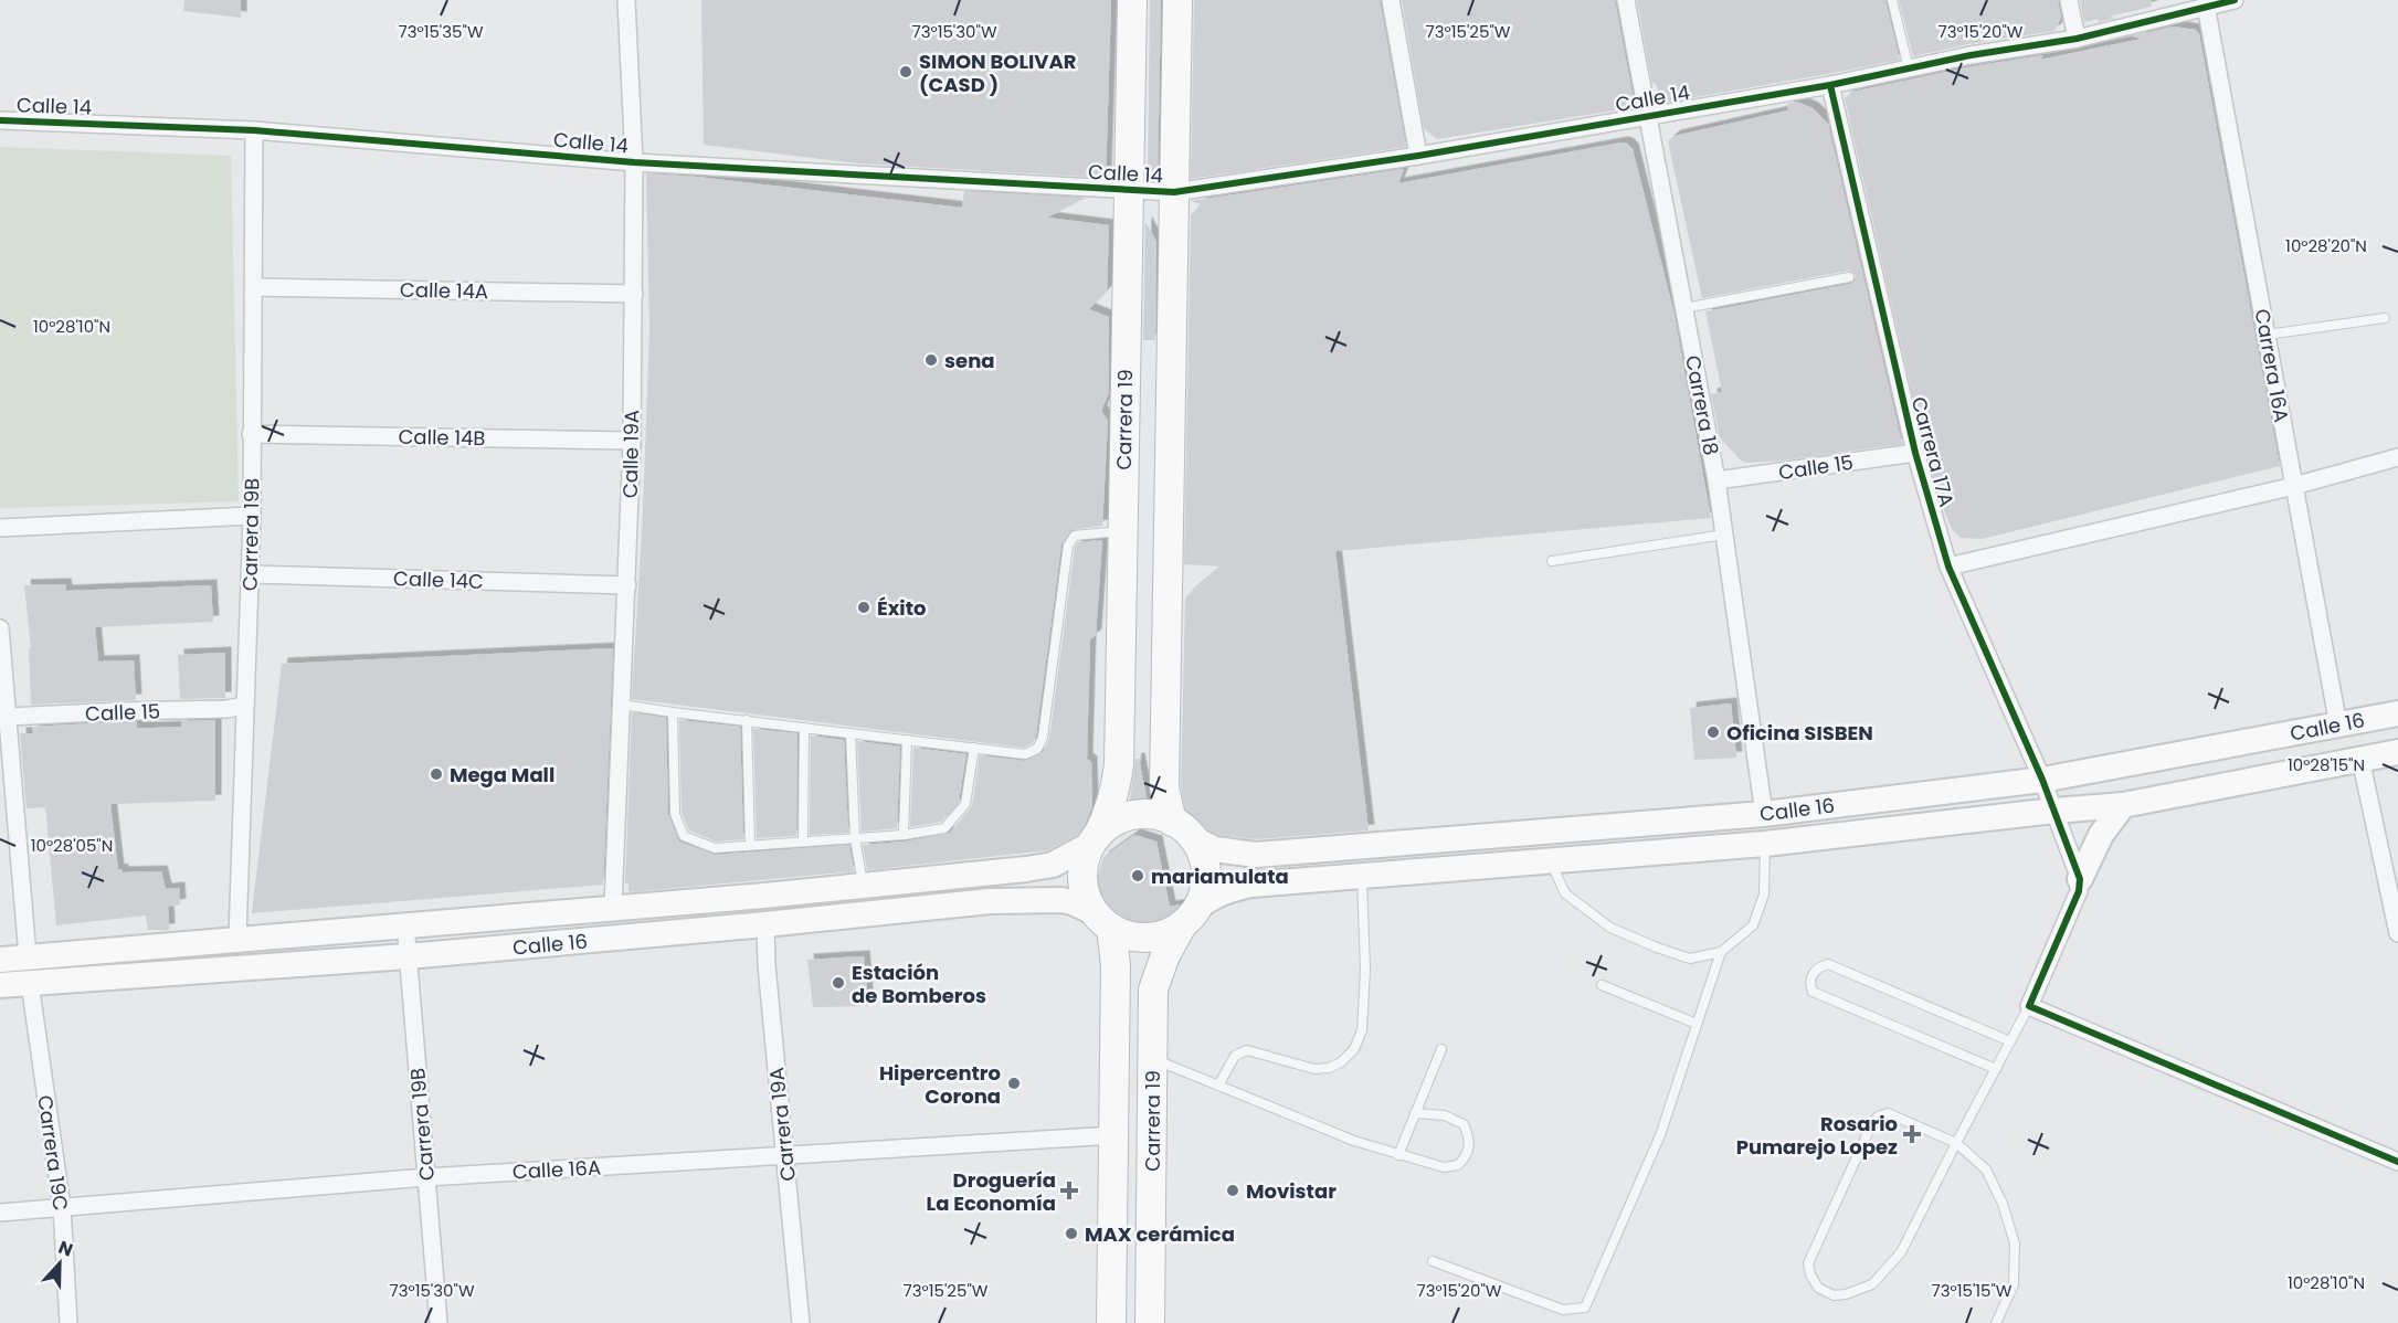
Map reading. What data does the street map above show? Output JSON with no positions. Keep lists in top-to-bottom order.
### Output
{
  "streets": {
    "highway": ["Carrera 19"],
    "main road": ["Calle 16"],
    "street": [
      "Calle 14",
      "Calle 14A",
      "Carrera 16A",
      "Carrera 18",
      "Calle 14B",
      "Carrera 17A",
      "Calle 19A",
      "Calle 15",
      "Carrera 19B",
      "Calle 14C",
      "Carrera 19A",
      "Carrera 19C",
      "Calle 16A"
    ]
  },
  "crossings": [
    ["Calle 14", "Carrera 16A"],
    ["Calle 14", "Carrera 18"],
    ["Calle 14", "Carrera 19"],
    ["Calle 14", "Carrera 17A"],
    ["Calle 14", "Calle 19A"],
    ["Calle 14", "Carrera 19B"],
    ["Calle 14A", "Calle 19A"],
    ["Calle 14A", "Carrera 19B"],
    ["Carrera 16A", "Calle 16"],
    ["Carrera 18", "Calle 15"],
    ["Carrera 18", "Calle 16"],
    ["Carrera 19", "Calle 16"],
    ["Carrera 19", "Calle 16A"],
    ["Calle 14B", "Calle 19A"],
    ["Calle 14B", "Carrera 19B"],
    ["Carrera 17A", "Calle 15"],
    ["Carrera 17A", "Calle 16"],
    ["Calle 19A", "Calle 14C"],
    ["Calle 19A", "Calle 16"],
    ["Calle 15", "Carrera 19B"],
    ["Carrera 19B", "Calle 14C"],
    ["Carrera 19B", "Calle 16"],
    ["Carrera 19B", "Calle 16A"],
    ["Calle 16", "Carrera 19A"],
    ["Calle 16", "Carrera 19C"],
    ["Carrera 19A", "Calle 16A"],
    ["Carrera 19C", "Calle 16A"]
  ],
  "places": {
    "other": [
      "SIMON BOLIVAR (CASD )",
      "sena",
      "Éxito",
      "Oficina SISBEN",
      "Mega Mall",
      "mariamulata",
      "Estación de Bomberos",
      "Hipercentro Corona",
      "Movistar",
      "MAX cerámica"
    ],
    "health": ["Rosario Pumarejo Lopez", "Droguería La Economía"]
  },
  "north": "top",
  "coordinates": [
    "73°15'35\"W",
    "73°15'30\"W",
    "73°15'25\"W",
    "73°15'20\"W",
    "10°28'20\"N",
    "10°28'10\"N",
    "10°28'15\"N",
    "10°28'05\"N",
    "73°15'15\"W"
  ]
}
